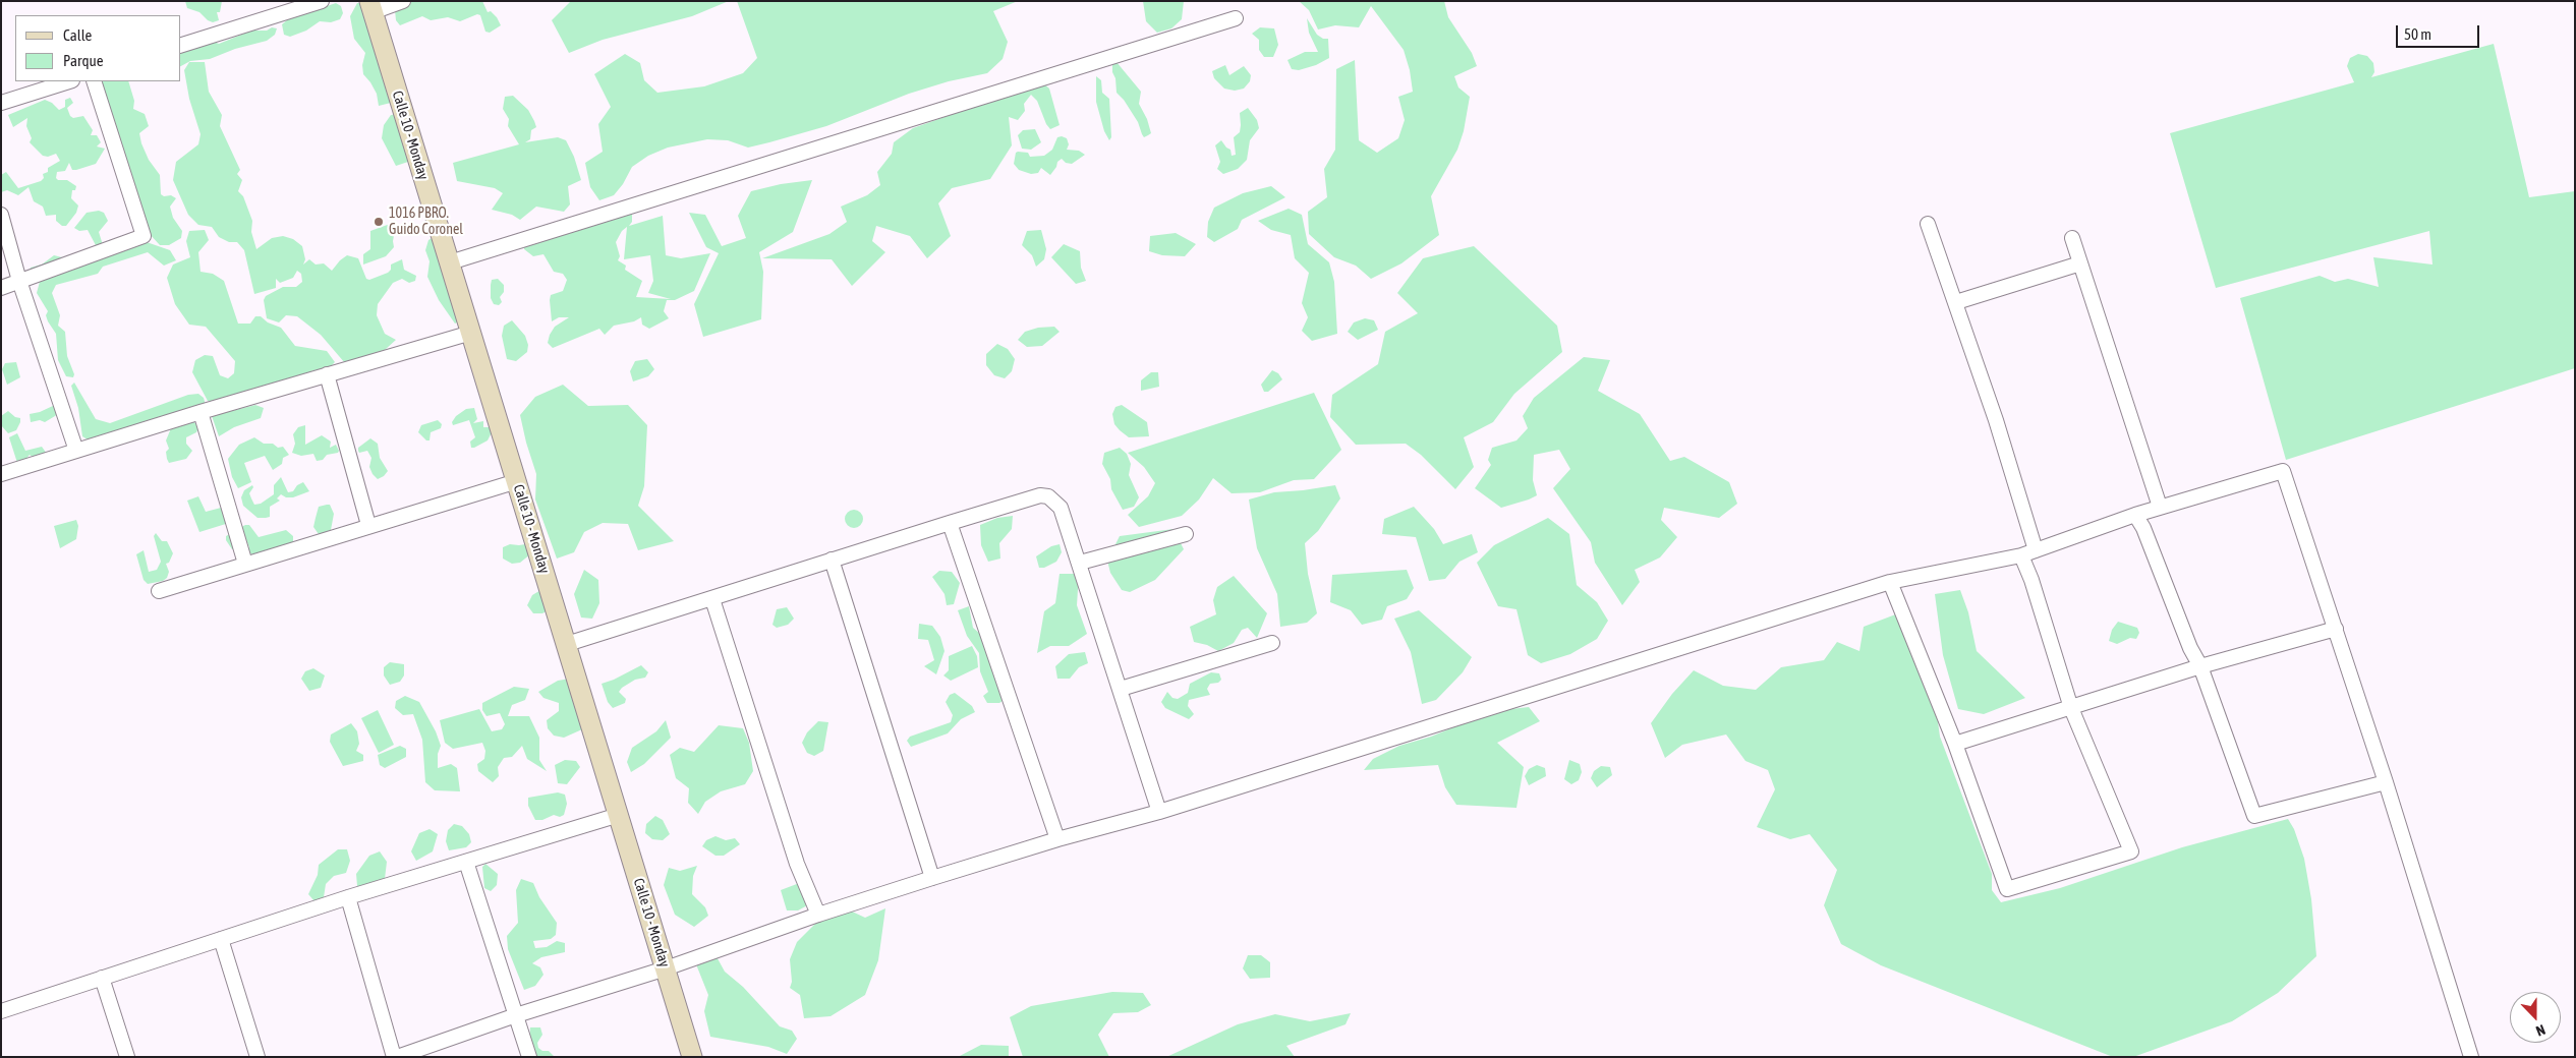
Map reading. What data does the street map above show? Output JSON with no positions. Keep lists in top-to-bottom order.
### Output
{
  "streets": {
    "street": ["Calle 10 - Monday"]
  },
  "places": ["1016 PBRO. Guido Coronel"],
  "legend": ["Calle", "Parque"],
  "scale_bar": "50 m",
  "north": "bottom"
}
